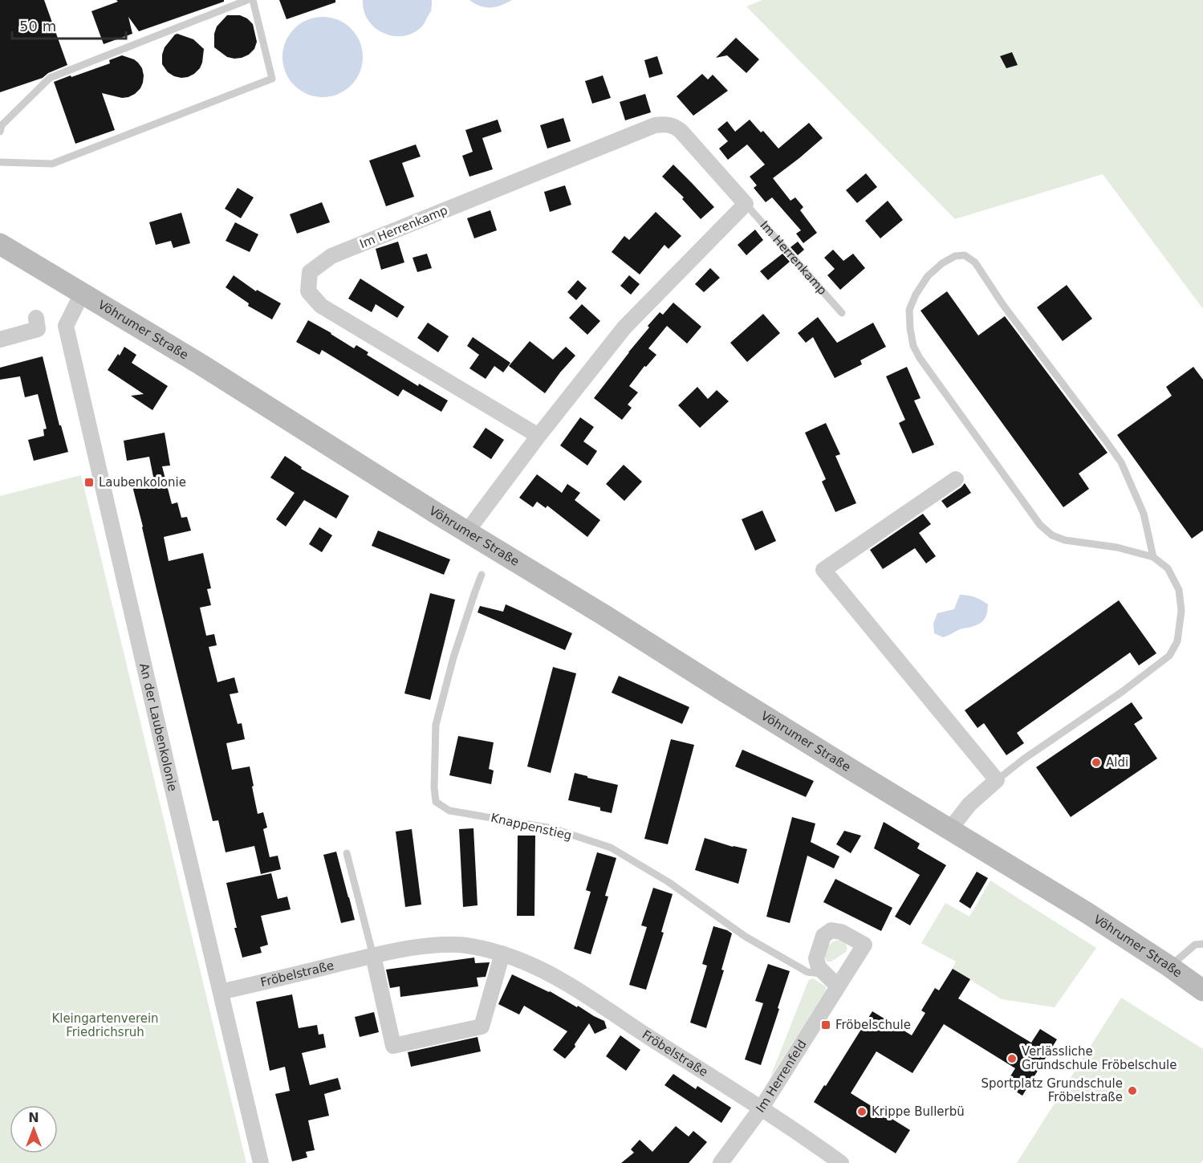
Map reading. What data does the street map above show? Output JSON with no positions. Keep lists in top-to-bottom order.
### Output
{
  "streets": {
    "main road": ["Vöhrumer Straße"],
    "street": [
      "Im Herrenkamp",
      "An der Laubenkolonie",
      "Fröbelstraße",
      "Im Herrenfeld"
    ],
    "lane": ["Knappenstieg"]
  },
  "crossings": [
    ["Vöhrumer Straße", "An der Laubenkolonie"],
    ["An der Laubenkolonie", "Fröbelstraße"],
    ["Knappenstieg", "Im Herrenfeld"],
    ["Fröbelstraße", "Im Herrenfeld"]
  ],
  "parks": ["Kleingartenverein Friedrichsruh"],
  "places": {
    "transit": ["Laubenkolonie", "Fröbelschule"],
    "other": [
      "Aldi",
      "Verlässliche Grundschule Fröbelschule",
      "Sportplatz Grundschule Fröbelstraße",
      "Krippe Bullerbü"
    ]
  },
  "scale_bar": "50 m",
  "north": "top"
}
